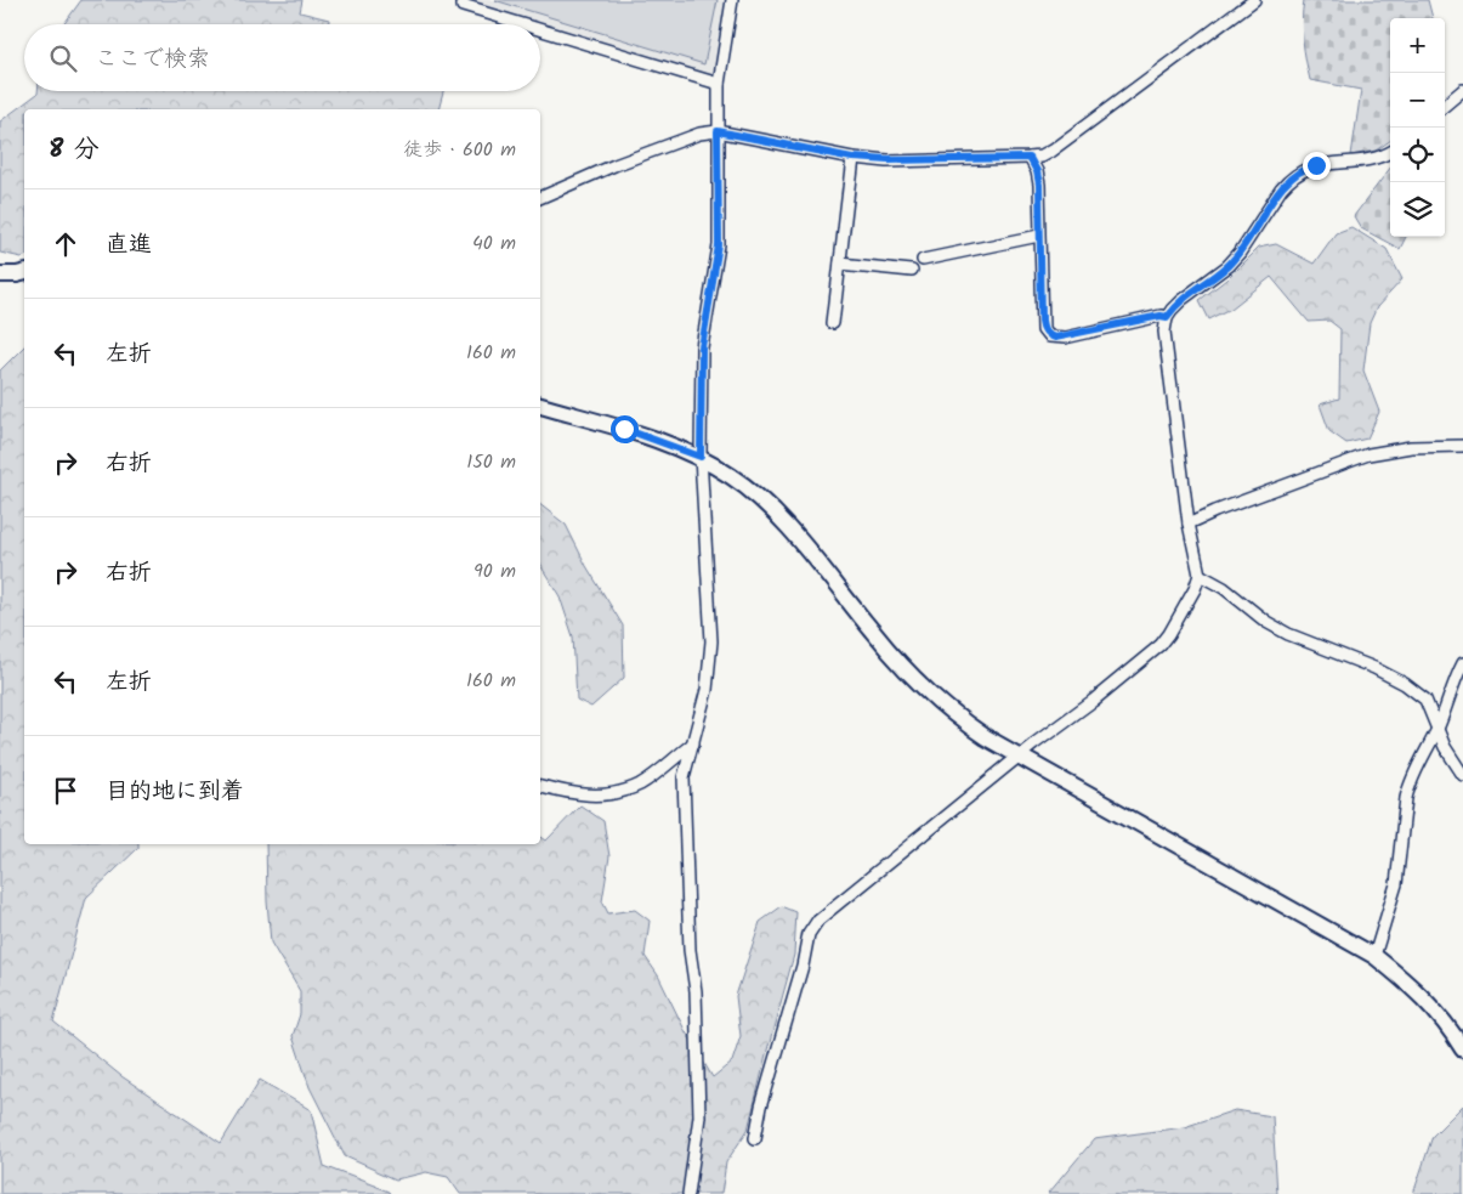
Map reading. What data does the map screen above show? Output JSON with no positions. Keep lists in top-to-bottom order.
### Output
{
  "page": {
    "map_buttons": ["+", "−"],
    "search": "ここで検索",
    "heading": ["8 分", "徒歩 · 600 m"],
    "list": [
      ["直進", "40 m"],
      ["左折", "160 m"],
      ["右折", "150 m"],
      ["右折", "90 m"],
      ["左折", "160 m"],
      "目的地に到着"
    ]
  }
}
